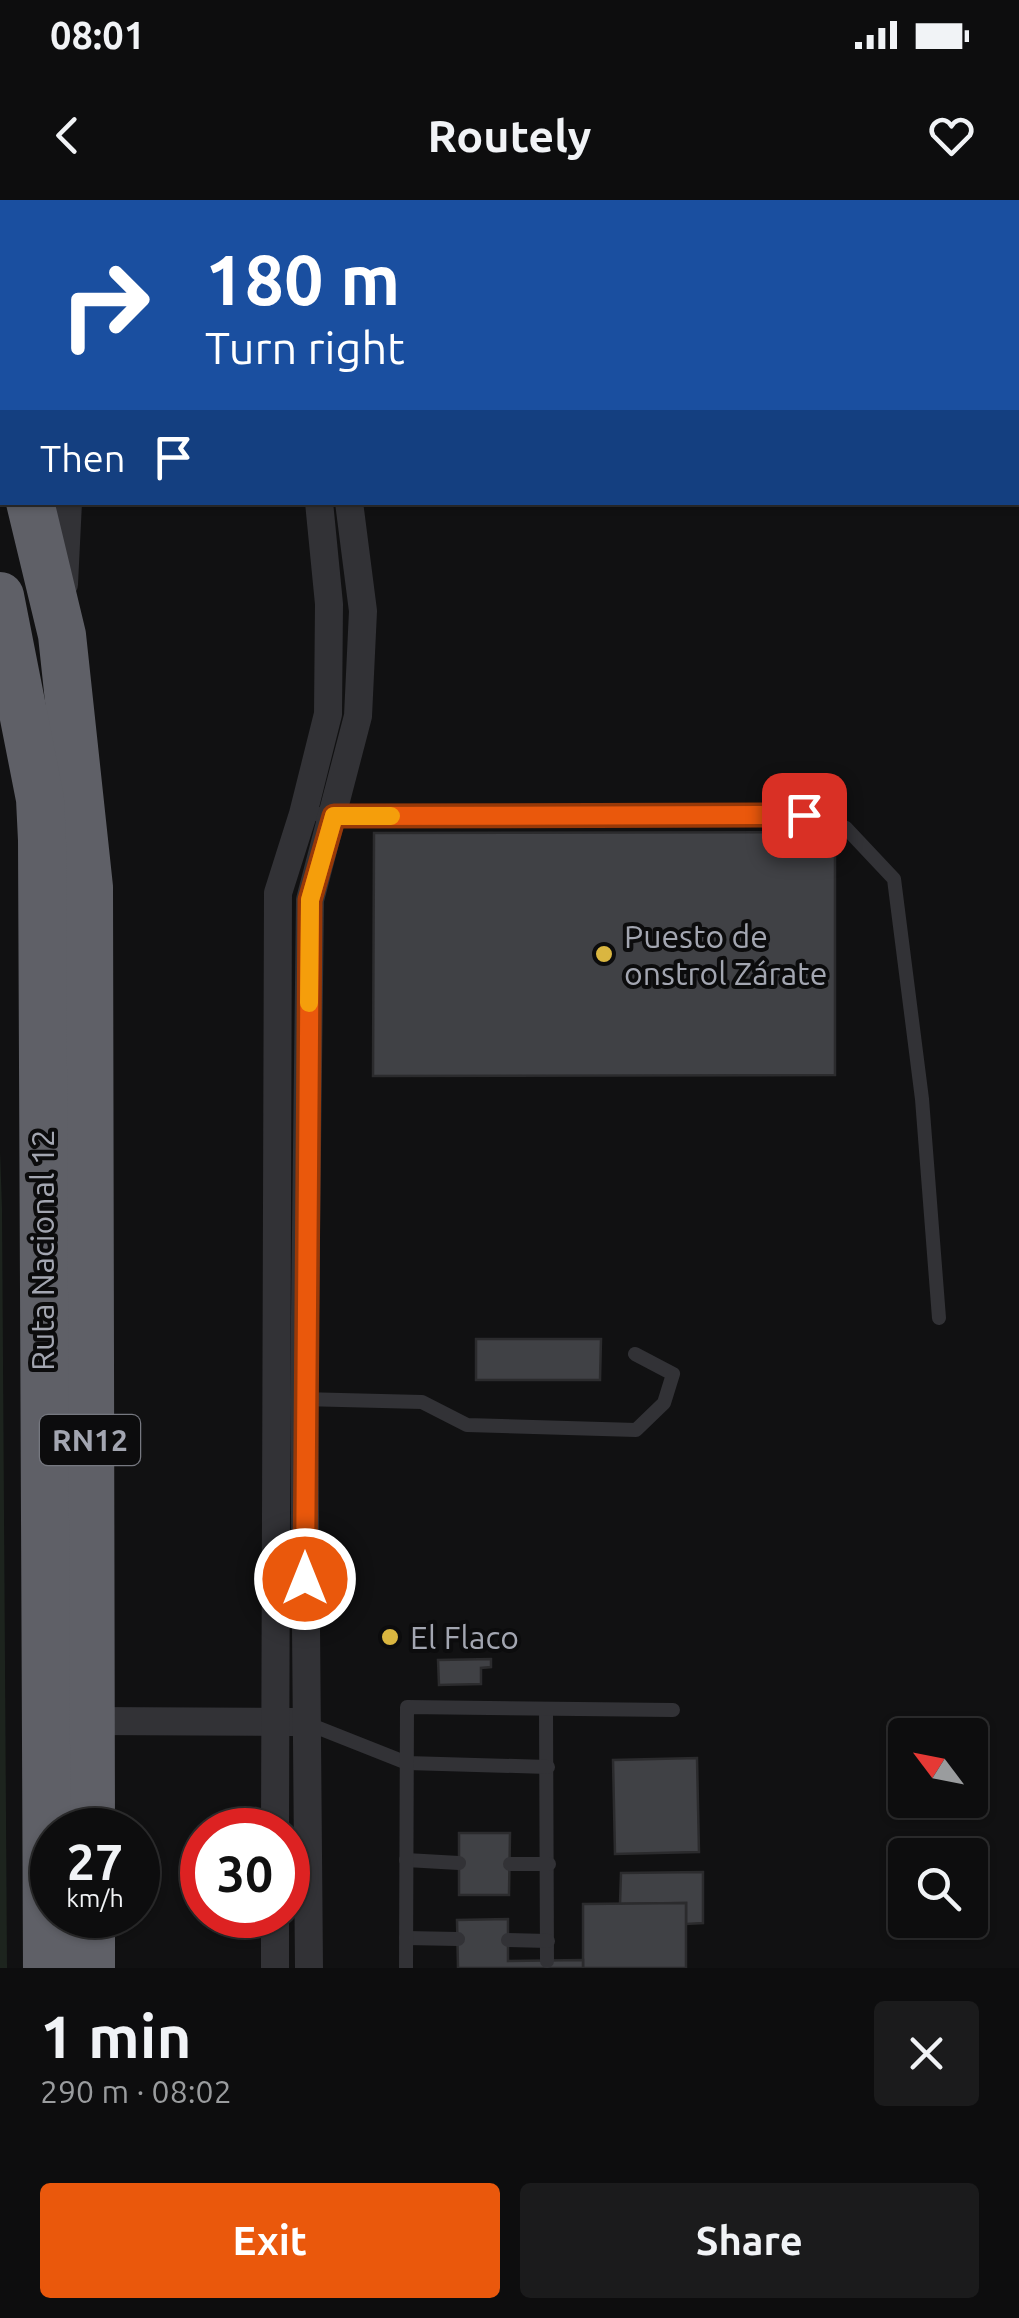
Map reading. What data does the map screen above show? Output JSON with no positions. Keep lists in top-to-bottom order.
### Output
{
  "streets": {
    "highway": ["Ruta Nacional 12", "RN12"]
  },
  "places": ["Puesto de onstrol Zárate", "El Flaco"],
  "north": "top left",
  "page": {
    "status": "08:01",
    "header": "Routely",
    "turn": ["180 m", "Turn right"],
    "then": "Then",
    "speed": "27 km/h",
    "limit": "30",
    "heading": ["1 min", "290 m · 08:02"],
    "buttons": ["Exit", "Share"]
  }
}
